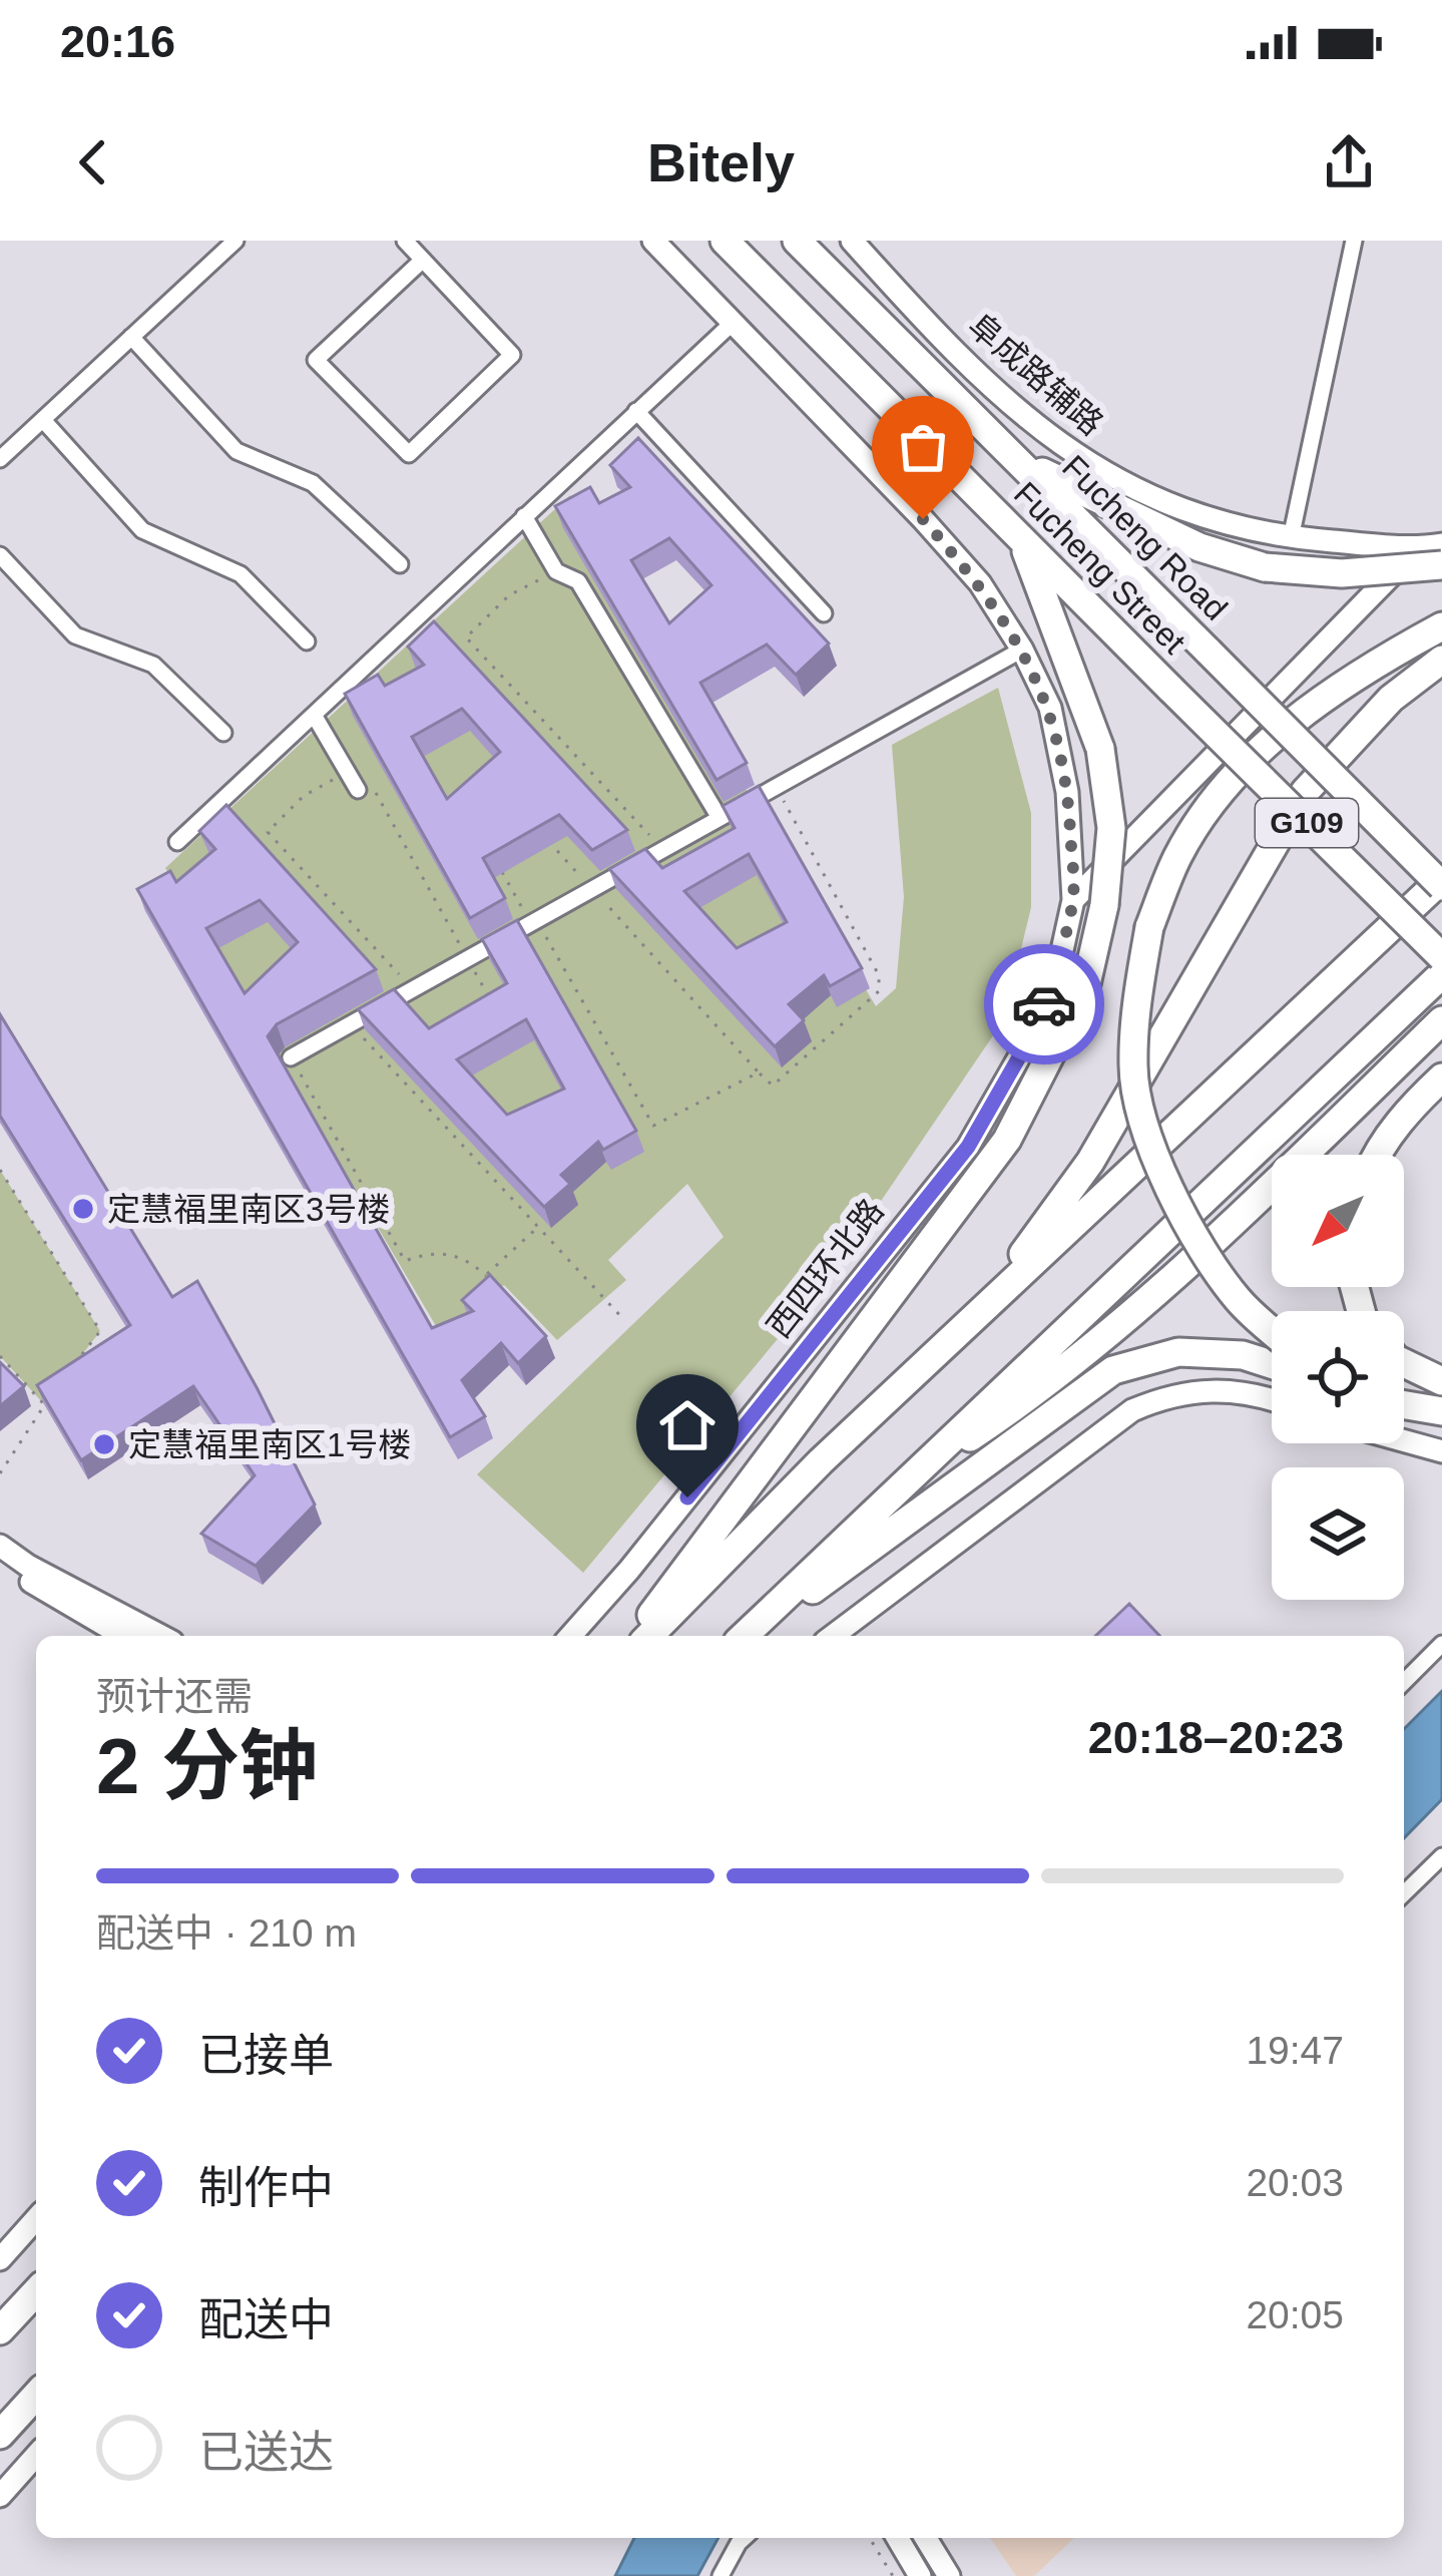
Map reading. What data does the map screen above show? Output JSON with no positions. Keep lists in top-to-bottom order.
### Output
{
  "streets": {
    "highway": ["Fucheng Road", "Fucheng Street", "G109"],
    "main road": ["阜成路辅路", "西四环北路"]
  },
  "places": ["定慧福里南区3号楼", "定慧福里南区1号楼"],
  "north": "bottom left",
  "page": {
    "status": "20:16",
    "header": "Bitely",
    "heading": ["2 分钟", "预计还需", "20:18–20:23"],
    "bar": "配送中 · 210 m",
    "list": [
      ["已接单", "19:47"],
      ["制作中", "20:03"],
      ["配送中", "20:05"],
      "已送达"
    ]
  }
}
